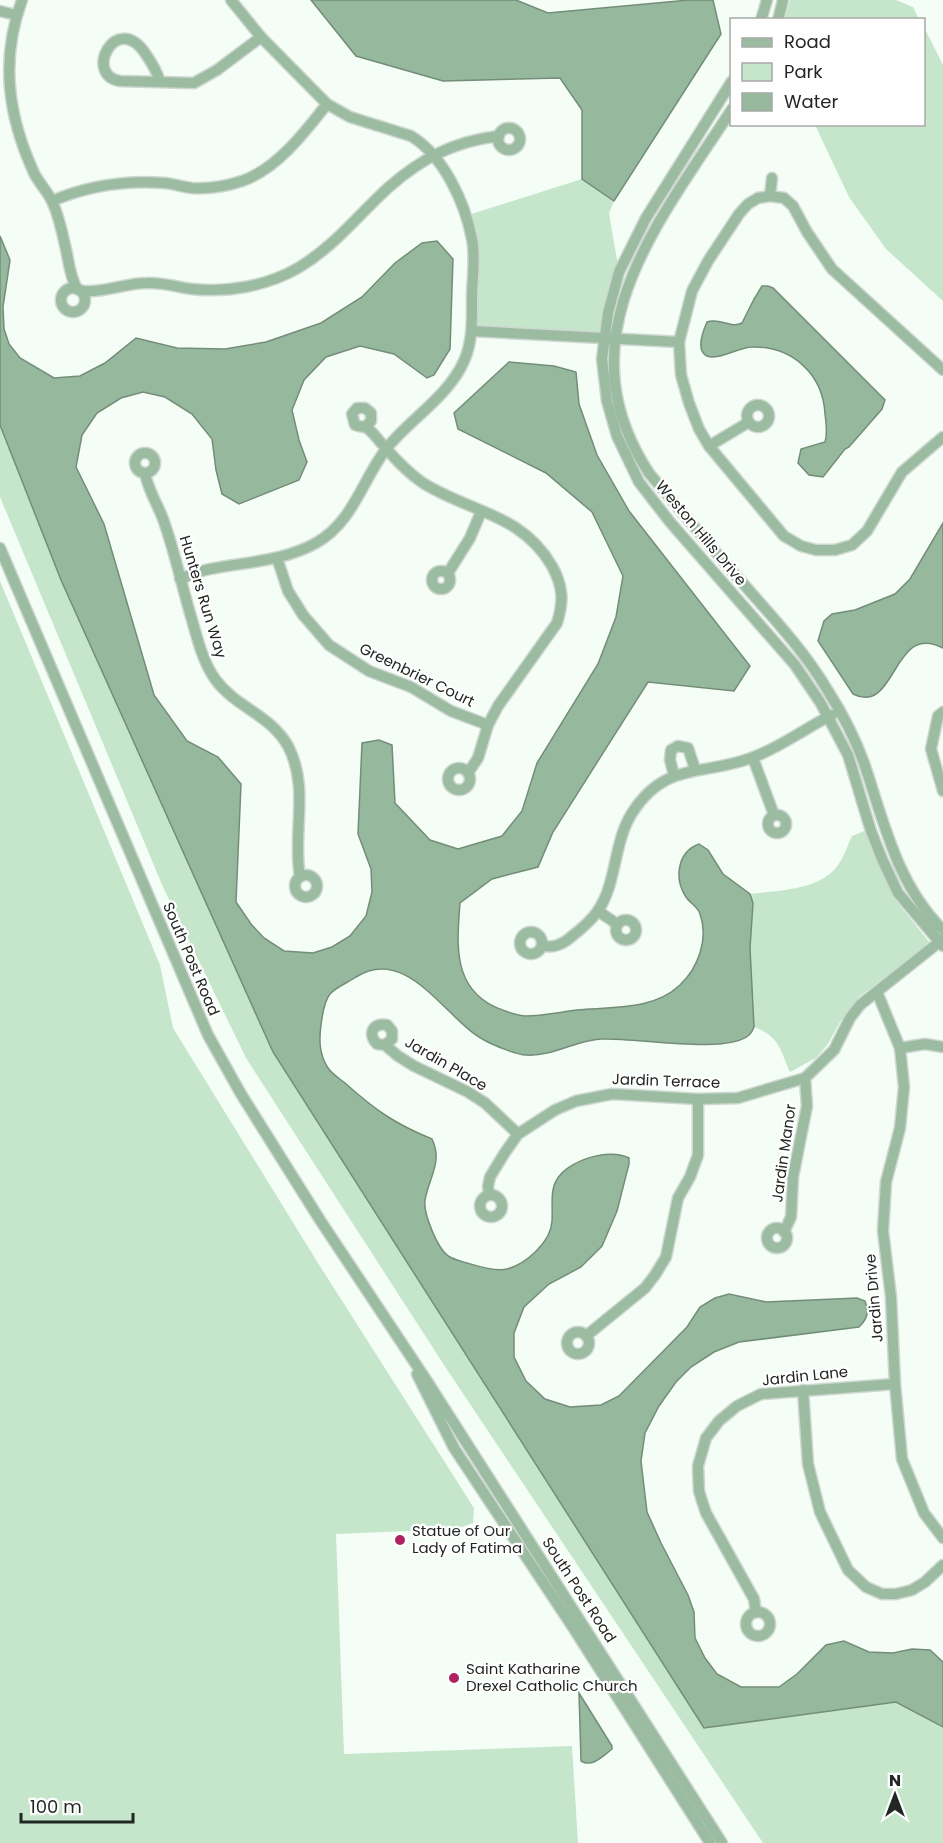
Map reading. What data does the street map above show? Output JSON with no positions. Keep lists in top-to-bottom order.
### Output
{
  "streets": {
    "street": [
      "Weston Hills Drive",
      "Hunters Run Way",
      "Greenbrier Court",
      "South Post Road",
      "Jardin Place",
      "Jardin Terrace",
      "Jardin Manor",
      "Jardin Drive",
      "Jardin Lane"
    ]
  },
  "crossings": [
    ["Weston Hills Drive", "Jardin Terrace"],
    ["Jardin Place", "Jardin Terrace"],
    ["Jardin Terrace", "Jardin Manor"],
    ["Jardin Terrace", "Jardin Drive"],
    ["Jardin Drive", "Jardin Lane"]
  ],
  "places": ["Statue of Our Lady of Fatima", "Saint Katharine Drexel Catholic Church"],
  "legend": ["Road", "Park", "Water"],
  "scale_bar": "100 m",
  "north": "top"
}
